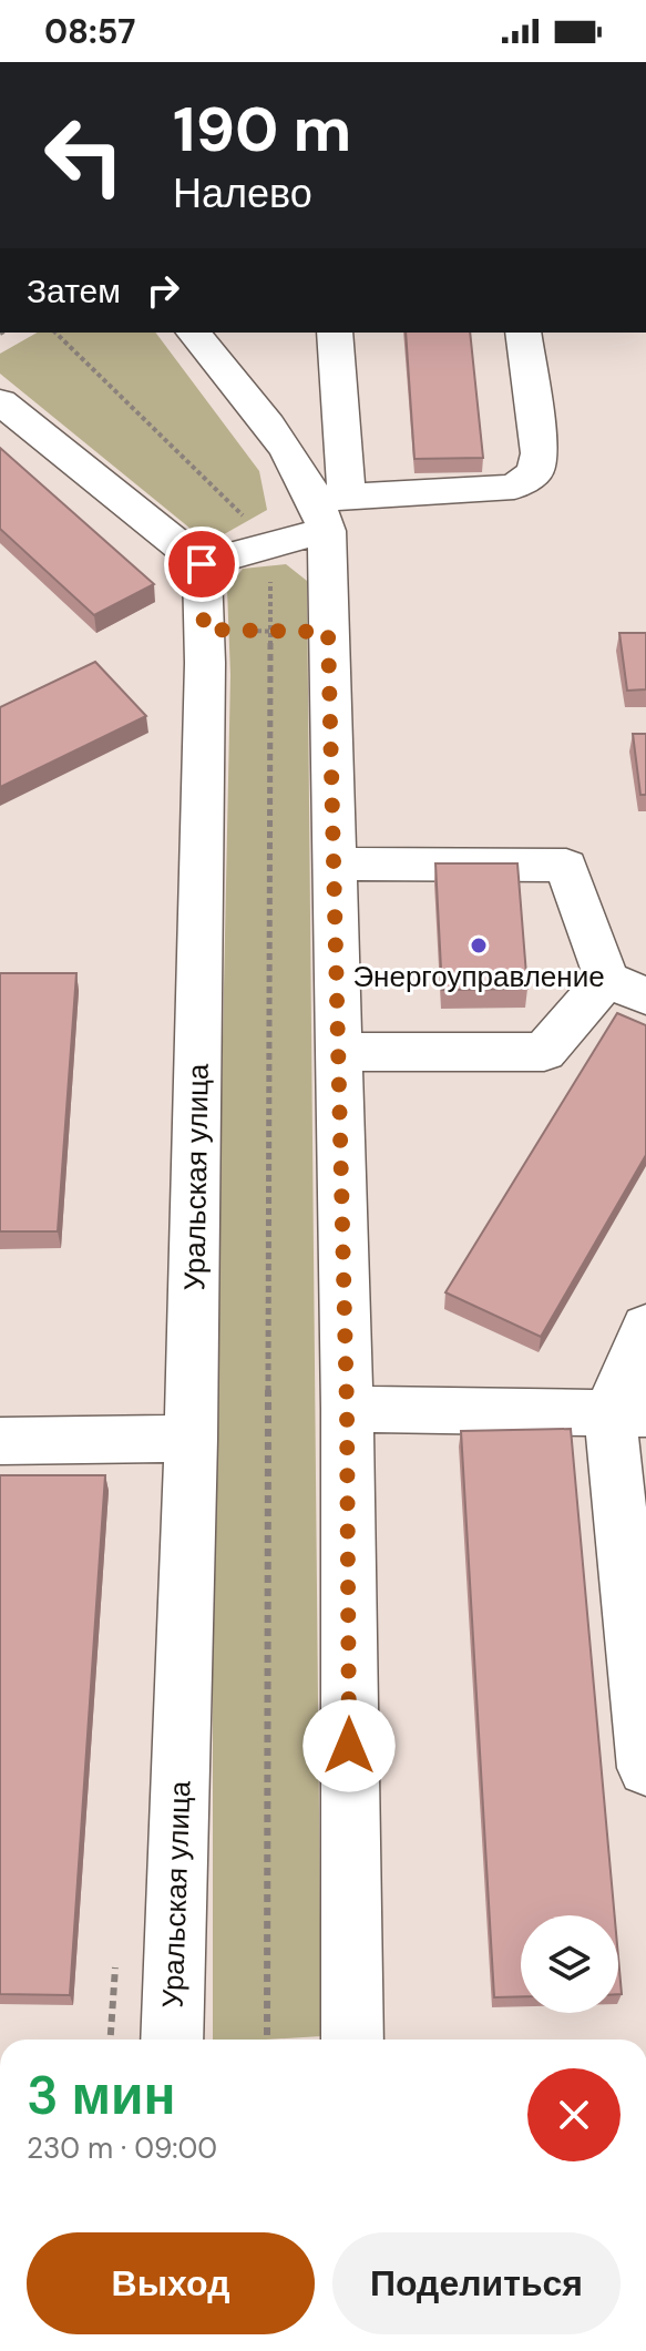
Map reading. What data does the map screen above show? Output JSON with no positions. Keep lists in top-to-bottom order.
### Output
{
  "streets": {
    "street": ["Уральская улица"]
  },
  "places": ["Энергоуправление"],
  "page": {
    "status": "08:57",
    "turn": ["190 m", "Налево"],
    "then": "Затем",
    "heading": ["3 мин", "230 m · 09:00"],
    "buttons": ["Выход", "Поделиться"]
  }
}
